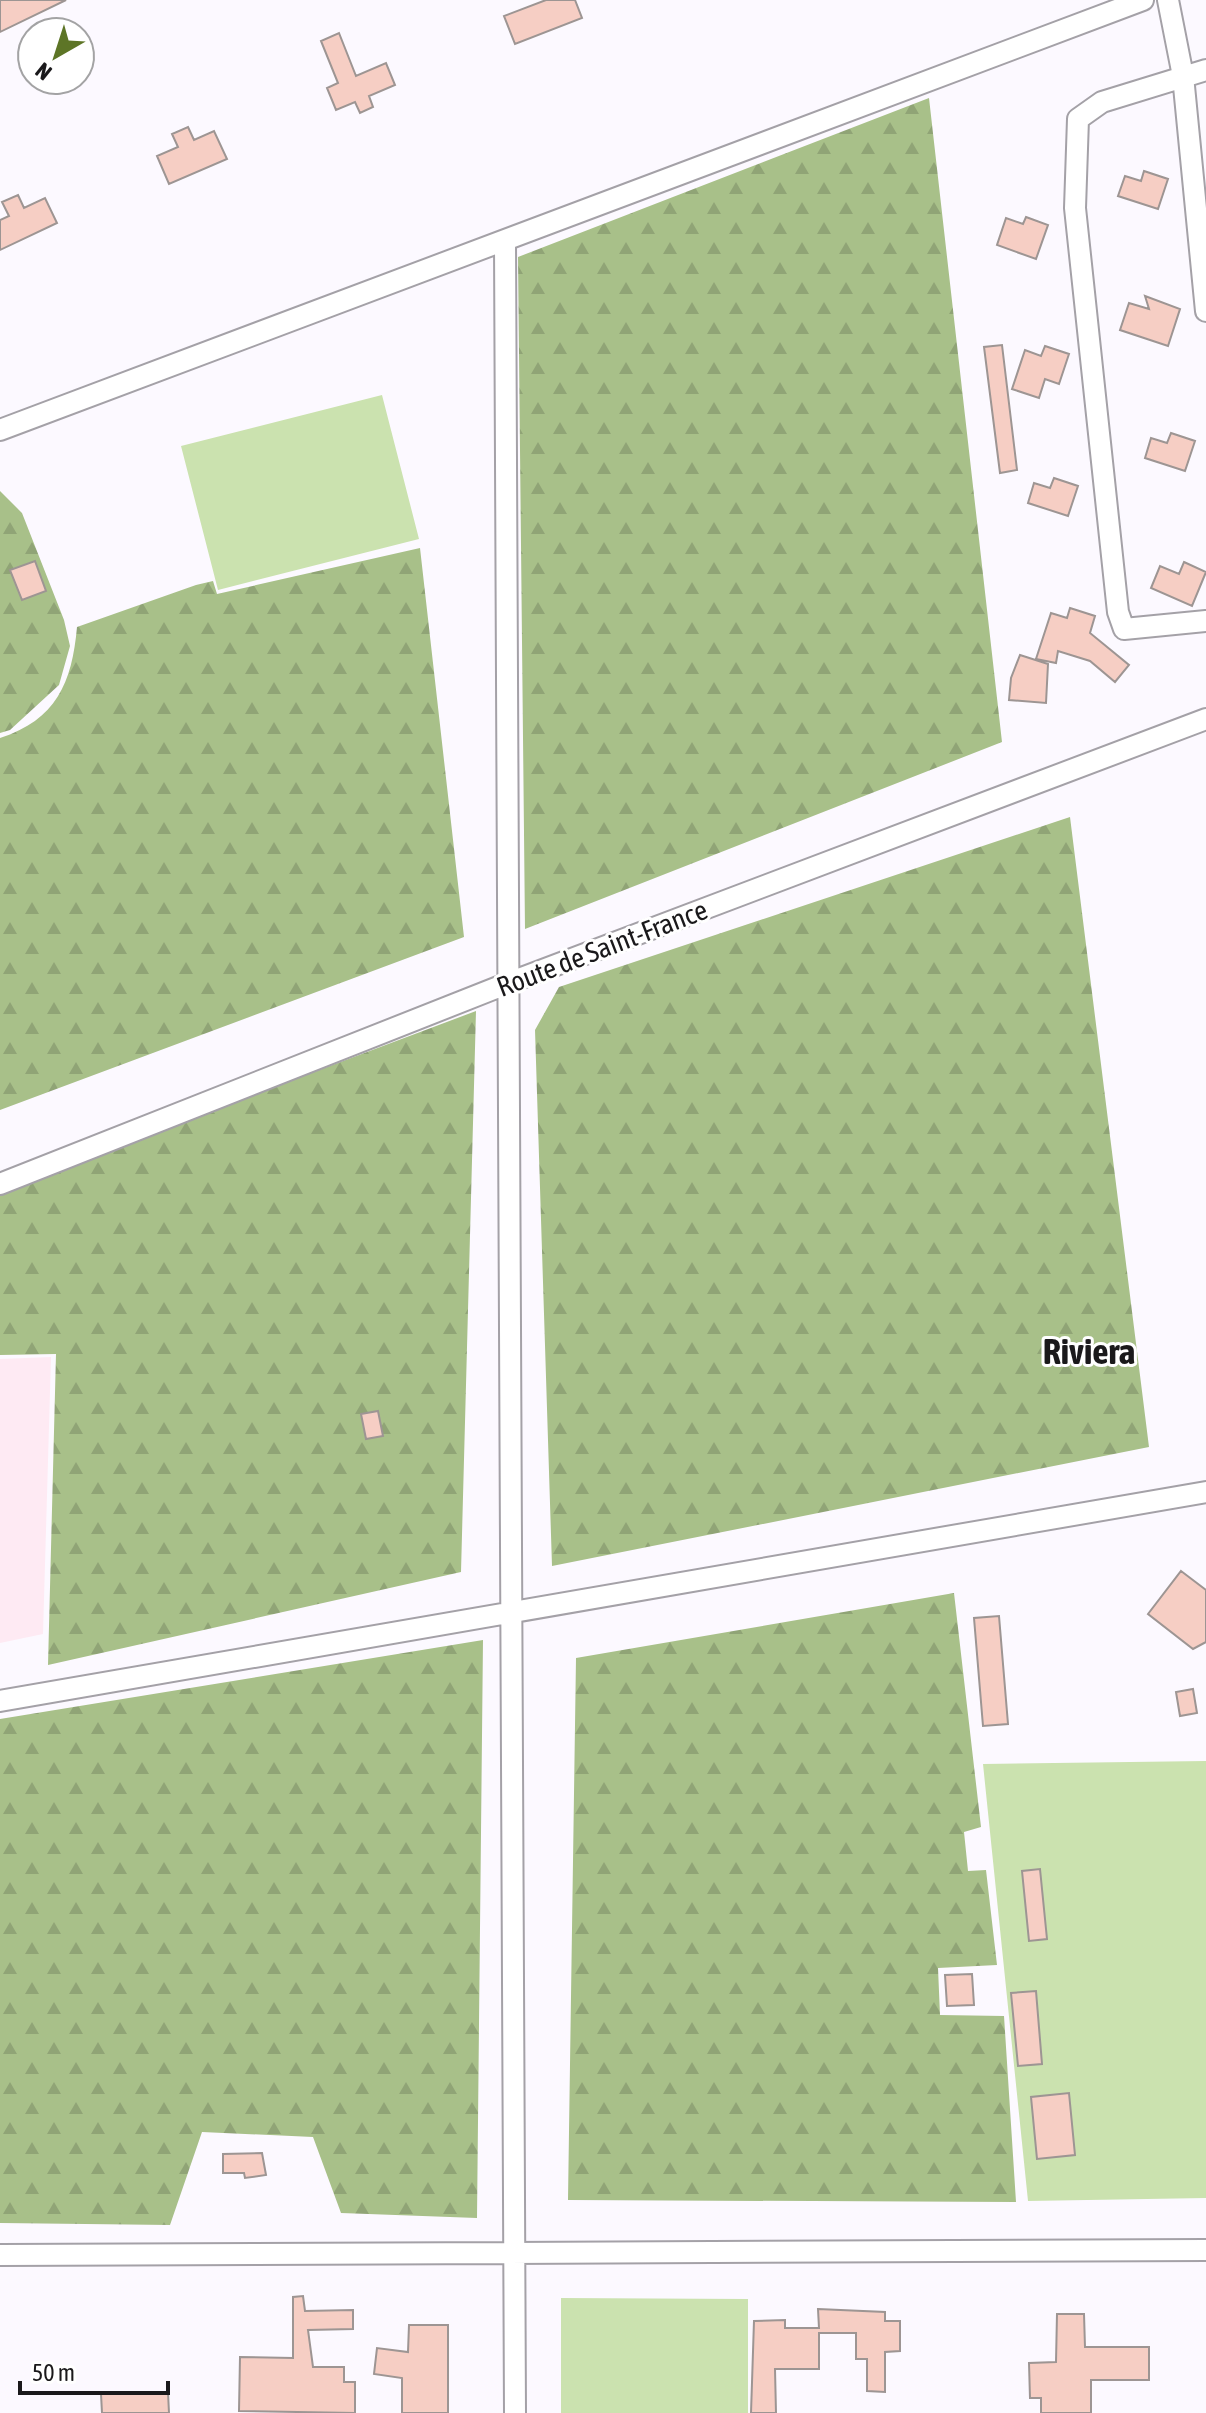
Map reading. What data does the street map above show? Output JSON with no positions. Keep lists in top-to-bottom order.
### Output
{
  "streets": {
    "street": ["Route de Saint-France"]
  },
  "districts": ["Riviera"],
  "scale_bar": "50 m",
  "north": "bottom left"
}
